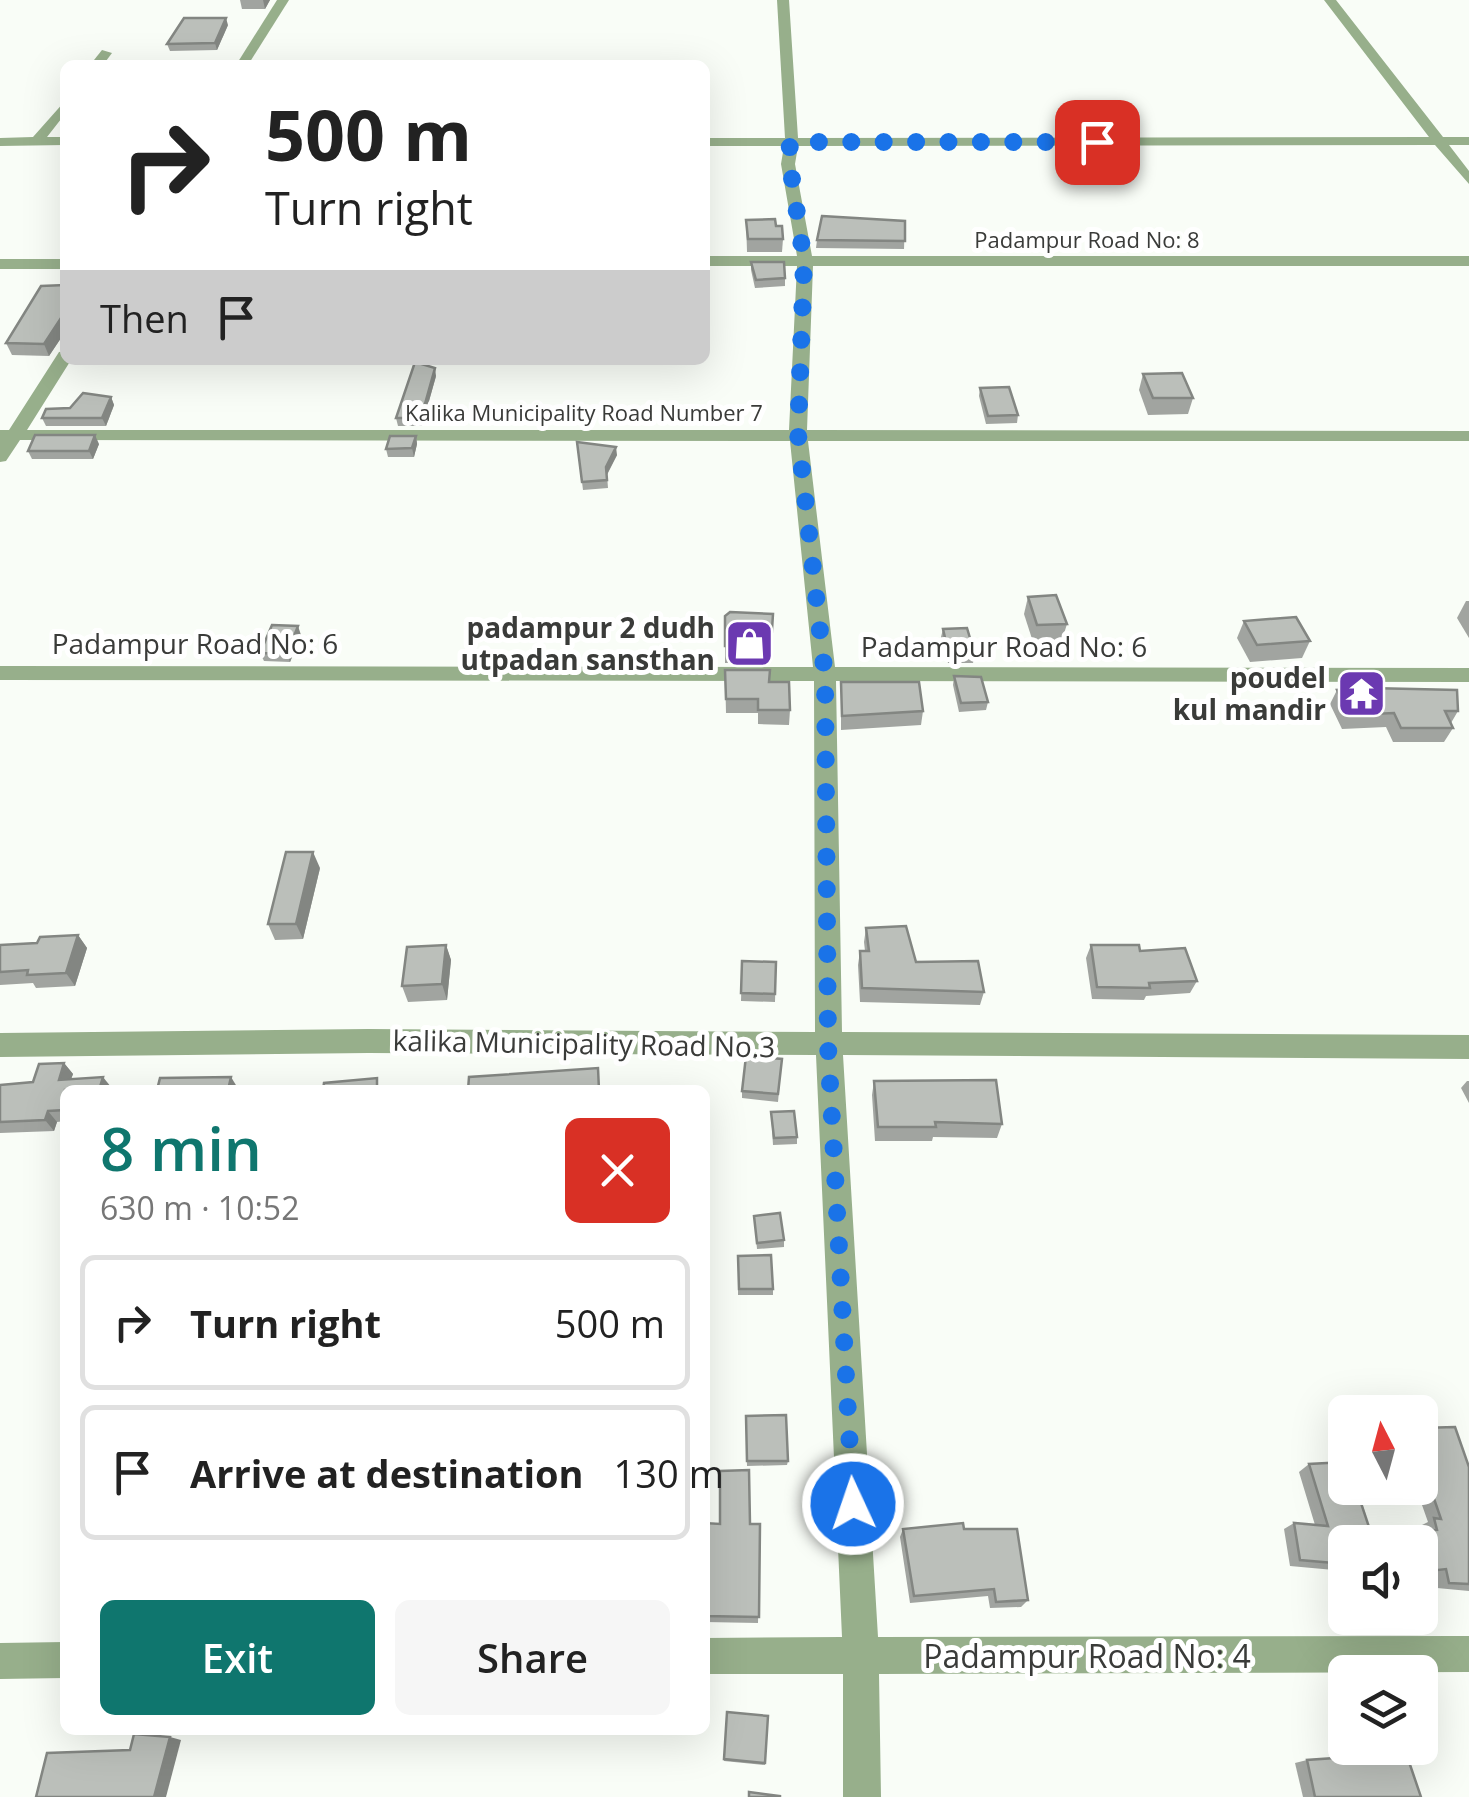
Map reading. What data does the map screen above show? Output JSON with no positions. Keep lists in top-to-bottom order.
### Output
{
  "streets": {
    "street": [
      "Padampur Road No: 8",
      "Kalika Municipality Road Number 7",
      "Padampur Road No: 6",
      "kalika Municipality Road No.3",
      "Padampur Road No: 4"
    ]
  },
  "places": {
    "shop": ["padampur 2 dudh utpadan sansthan"],
    "temple": ["poudel kul mandir"]
  },
  "north": "top",
  "page": {
    "turn": ["500 m", "Turn right"],
    "then": "Then",
    "heading": ["8 min", "630 m · 10:52"],
    "list": [
      {
        "name": "Turn right",
        "value": "500 m"
      },
      {
        "name": "Arrive at destination",
        "value": "130 m"
      }
    ],
    "buttons": ["Exit", "Share"]
  }
}
